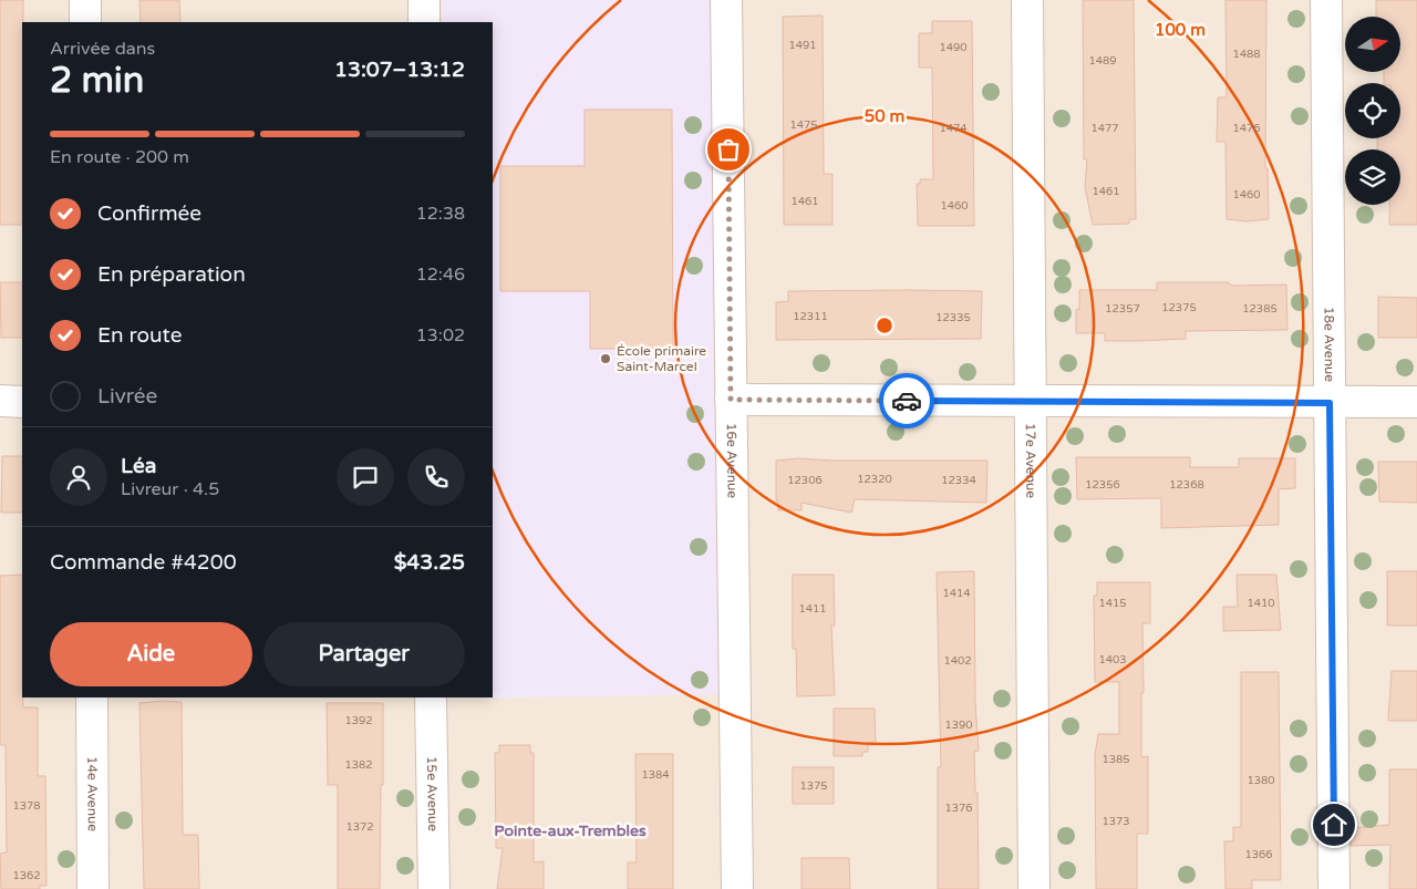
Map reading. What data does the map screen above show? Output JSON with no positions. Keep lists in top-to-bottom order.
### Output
{
  "streets": {
    "street": [
      "18e Avenue",
      "17e Avenue",
      "16e Avenue",
      "14e Avenue",
      "15e Avenue"
    ]
  },
  "districts": ["Pointe-aux-Trembles"],
  "places": ["École primaire Saint-Marcel"],
  "house_numbers": [
    "1491",
    "1490",
    "1488",
    "1489",
    "1475",
    "1474",
    "1477",
    "1476",
    "1461",
    "1460",
    "1461",
    "1460",
    "12375",
    "12357",
    "12385",
    "12311",
    "12335",
    "12320",
    "12306",
    "12334",
    "12356",
    "12368",
    "1414",
    "1415",
    "1410",
    "1411",
    "1403",
    "1402",
    "1392",
    "1390",
    "1385",
    "1382",
    "1384",
    "1380",
    "1375",
    "1378",
    "1376",
    "1373",
    "1372",
    "1366",
    "1362"
  ],
  "north": "right",
  "page": {
    "heading": ["2 min", "Arrivée dans", "13:07–13:12"],
    "panel": [
      "Léa",
      "Livreur · 4.5",
      "Commande #4200",
      "$43.25"
    ],
    "bar": "En route · 200 m",
    "list": [
      ["Confirmée", "12:38"],
      ["En préparation", "12:46"],
      ["En route", "13:02"],
      "Livrée"
    ],
    "buttons": ["Aide", "Partager"]
  },
  "rings": ["100 m", "50 m"]
}
